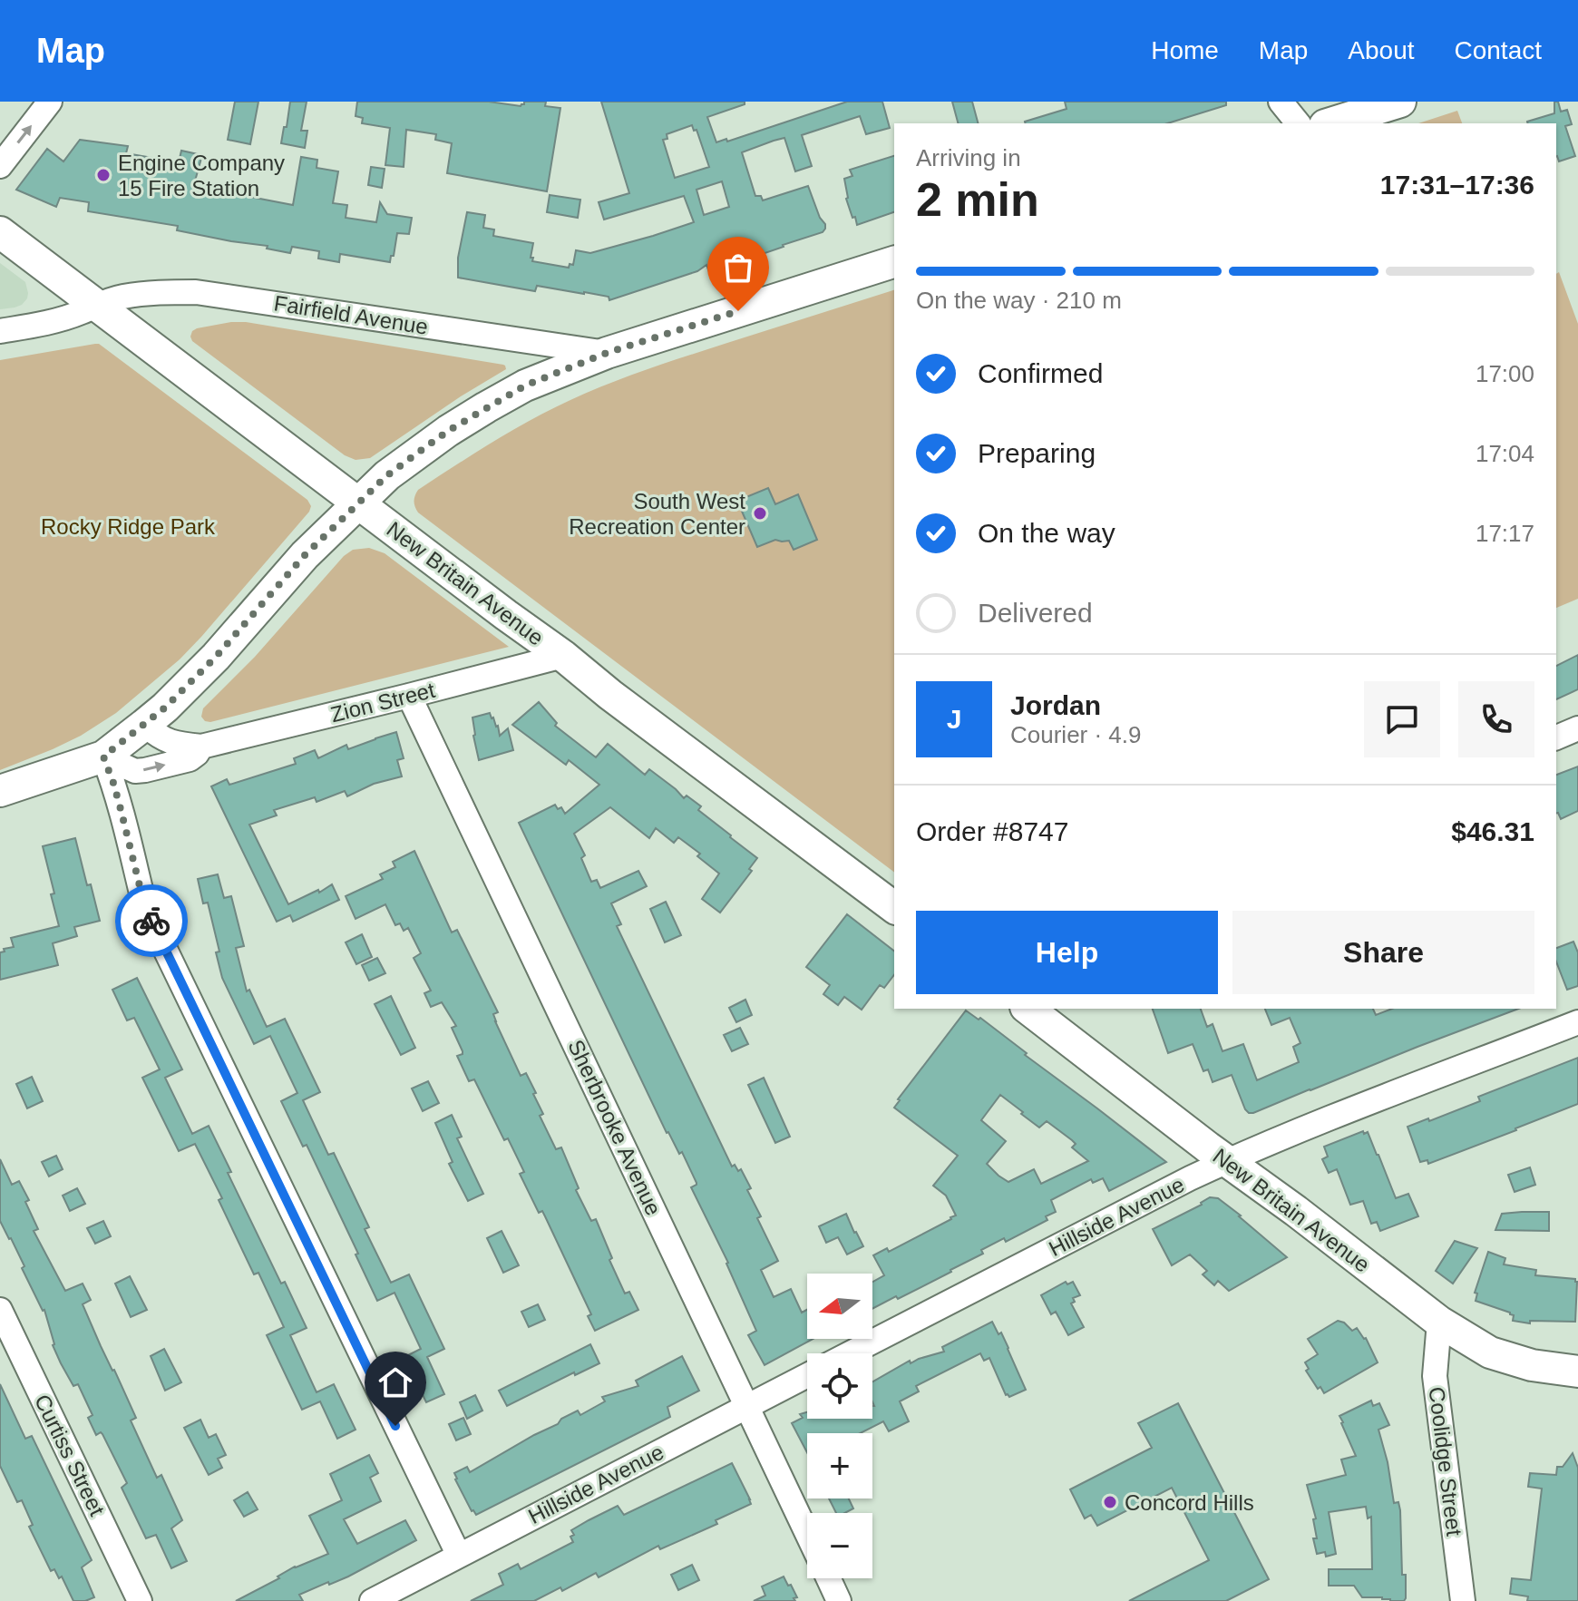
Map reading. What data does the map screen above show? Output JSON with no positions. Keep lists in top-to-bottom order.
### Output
{
  "streets": {
    "main road": ["Fairfield Avenue", "New Britain Avenue"],
    "street": [
      "Zion Street",
      "Sherbrooke Avenue",
      "Hillside Avenue",
      "Curtiss Street",
      "Coolidge Street"
    ]
  },
  "crossings": [
    ["Fairfield Avenue", "New Britain Avenue"],
    ["Fairfield Avenue", "Zion Street"],
    ["New Britain Avenue", "Zion Street"],
    ["New Britain Avenue", "Hillside Avenue"],
    ["New Britain Avenue", "Coolidge Street"],
    ["Zion Street", "Sherbrooke Avenue"],
    ["Sherbrooke Avenue", "Hillside Avenue"]
  ],
  "parks": ["Rocky Ridge Park"],
  "places": ["Engine Company 15 Fire Station", "South West Recreation Center", "Concord Hills"],
  "north": "left",
  "page": {
    "header": "Map",
    "nav": [
      "Home",
      "Map",
      "About",
      "Contact"
    ],
    "heading": ["2 min", "Arriving in", "17:31–17:36"],
    "panel": [
      "Jordan",
      "Courier · 4.9",
      "Order #8747",
      "$46.31"
    ],
    "bar": "On the way · 210 m",
    "list": [
      ["Confirmed", "17:00"],
      ["Preparing", "17:04"],
      ["On the way", "17:17"],
      "Delivered"
    ],
    "round": "J",
    "buttons": ["Help", "Share"],
    "map_buttons": ["+", "−"]
  }
}
